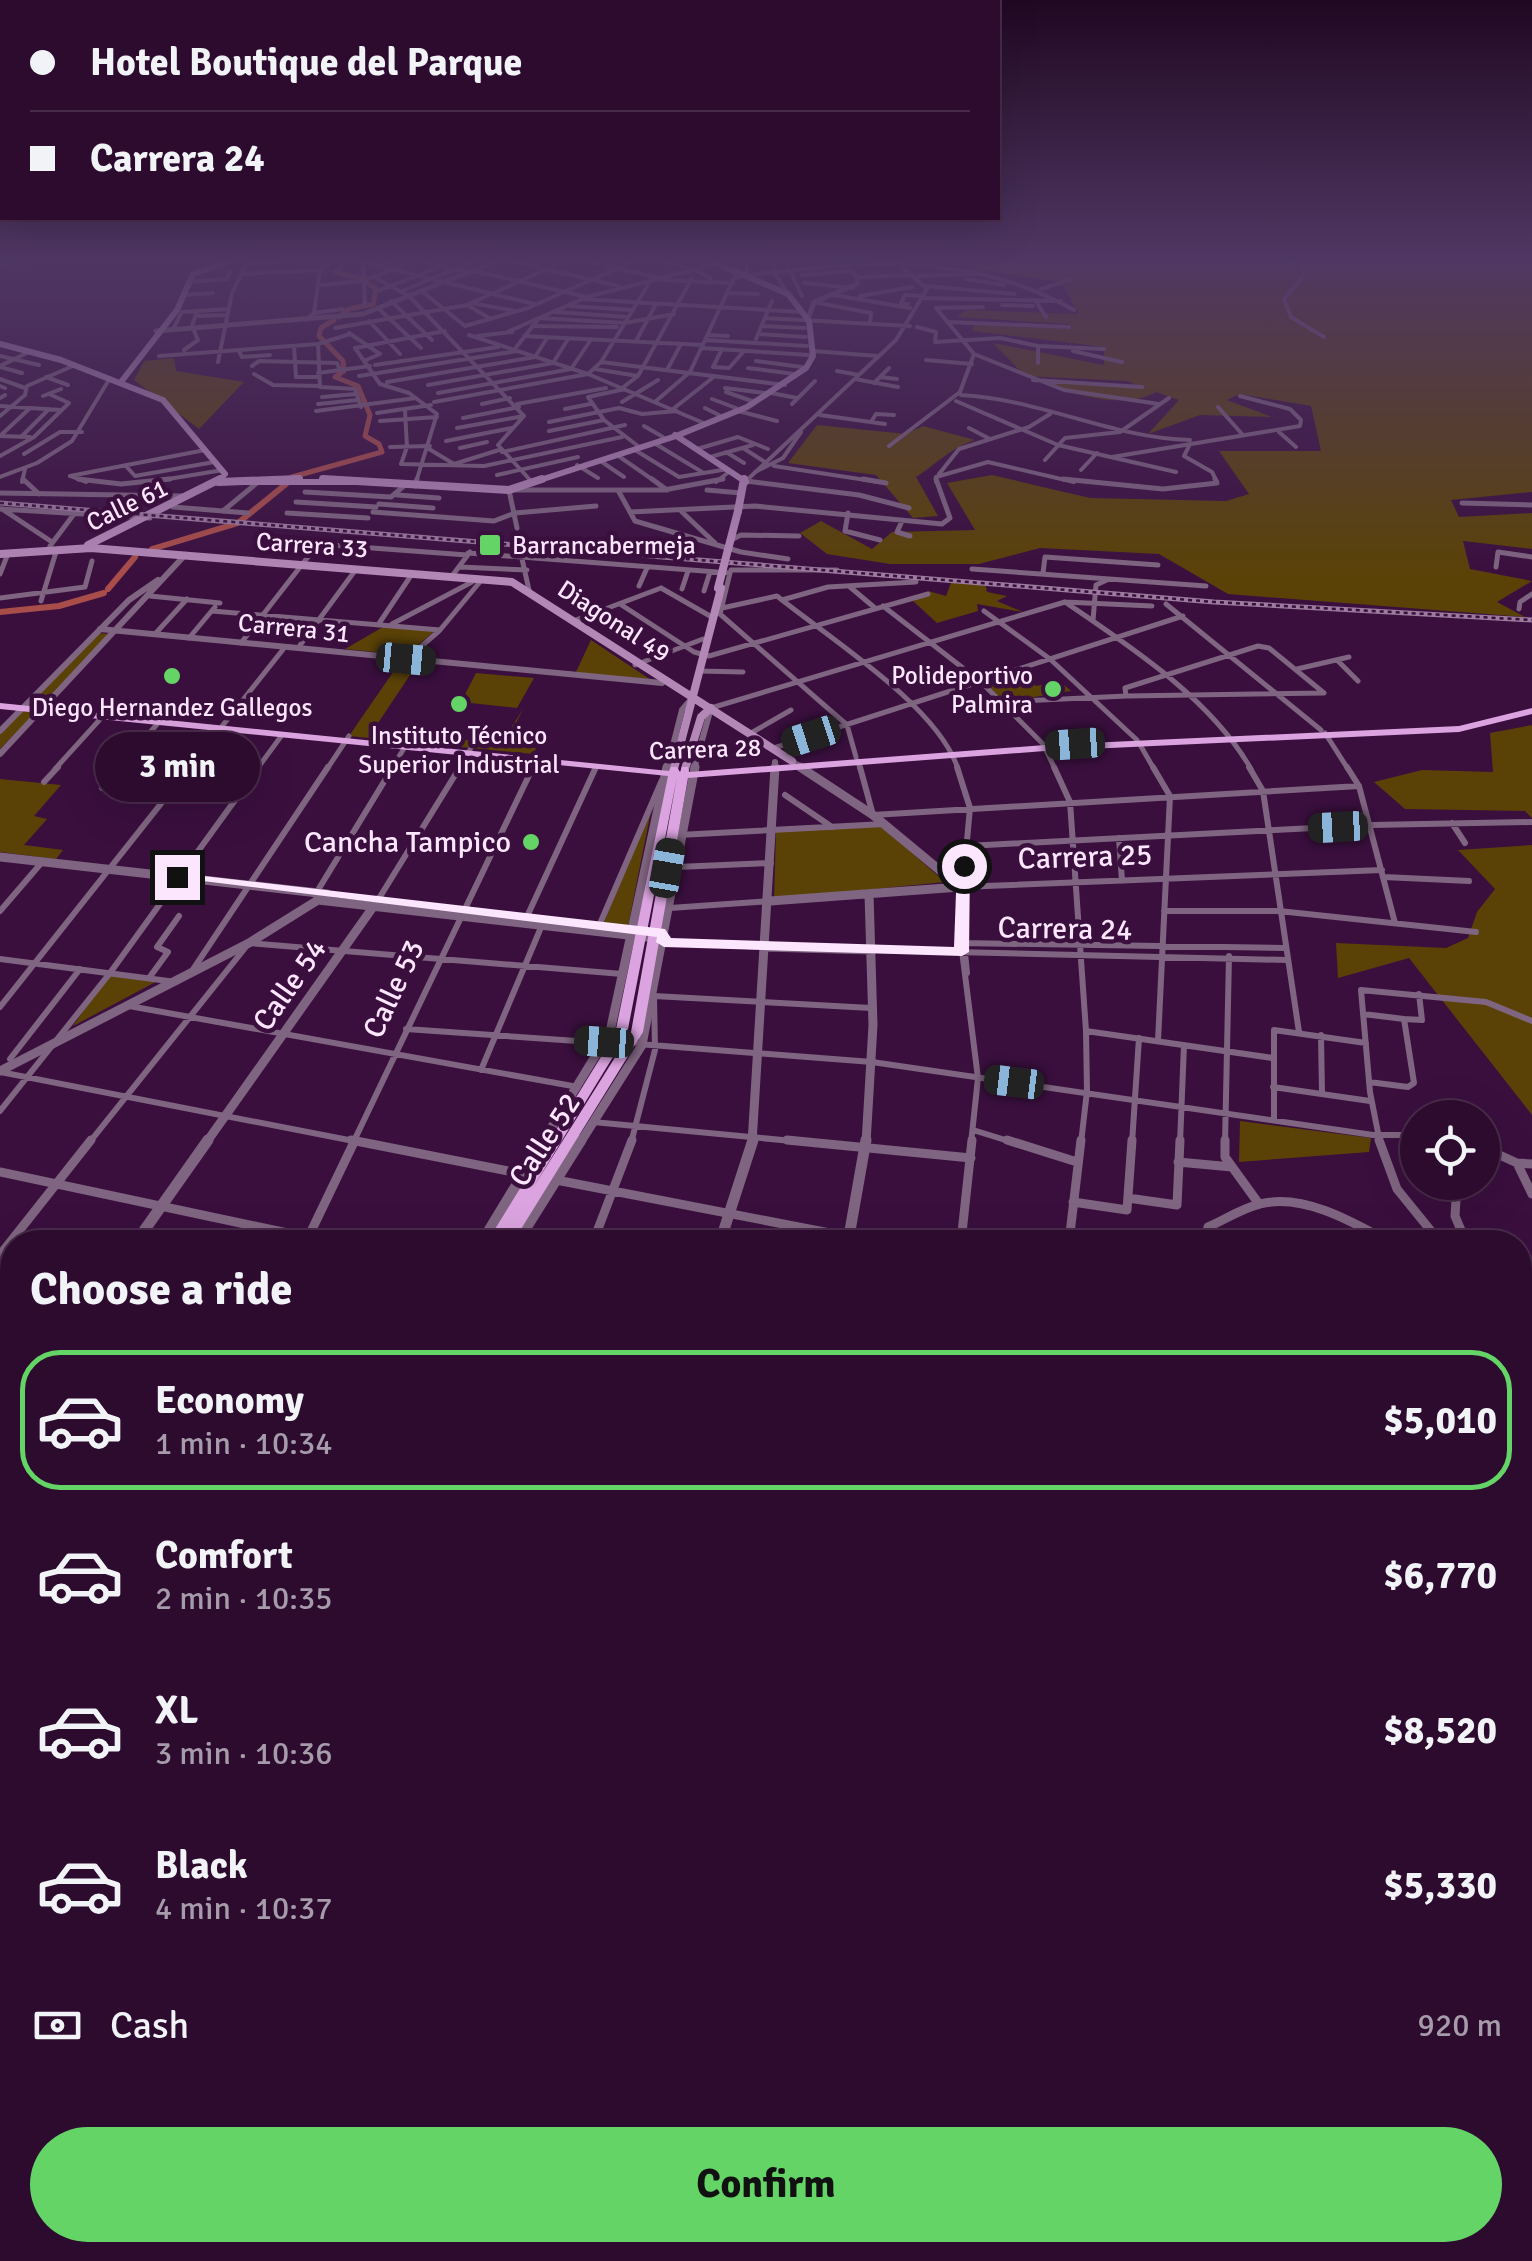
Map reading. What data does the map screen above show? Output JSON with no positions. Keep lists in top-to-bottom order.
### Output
{
  "streets": {
    "main road": [
      "Calle 61",
      "Carrera 33",
      "Diagonal 49",
      "Carrera 28",
      "Calle 52"
    ],
    "street": [
      "Carrera 31",
      "Carrera 25",
      "Carrera 24",
      "Calle 54",
      "Calle 53"
    ]
  },
  "crossings": [
    ["Calle 61", "Carrera 33"],
    ["Carrera 33", "Diagonal 49"],
    ["Diagonal 49", "Carrera 31"],
    ["Diagonal 49", "Calle 52"],
    ["Carrera 28", "Calle 54"],
    ["Carrera 28", "Calle 53"],
    ["Carrera 28", "Calle 52"],
    ["Carrera 25", "Calle 52"],
    ["Carrera 24", "Calle 54"],
    ["Carrera 24", "Calle 53"],
    ["Carrera 24", "Calle 52"]
  ],
  "places": {
    "transit": ["Barrancabermeja"],
    "other": [
      "Diego Hernandez Gallegos",
      "Polideportivo Palmira",
      "Instituto Técnico Superior Industrial",
      "Cancha Tampico"
    ]
  },
  "page": {
    "banner": ["Hotel Boutique del Parque", "Carrera 24"],
    "bubble": "3 min",
    "heading": "Choose a ride",
    "list": [
      {
        "name": "Economy",
        "note": "1 min · 10:34",
        "value": "$5,010"
      },
      {
        "name": "Comfort",
        "note": "2 min · 10:35",
        "value": "$6,770"
      },
      {
        "name": "XL",
        "note": "3 min · 10:36",
        "value": "$8,520"
      },
      {
        "name": "Black",
        "note": "4 min · 10:37",
        "value": "$5,330"
      }
    ],
    "pay": ["Cash", "920 m"],
    "buttons": "Confirm"
  }
}
